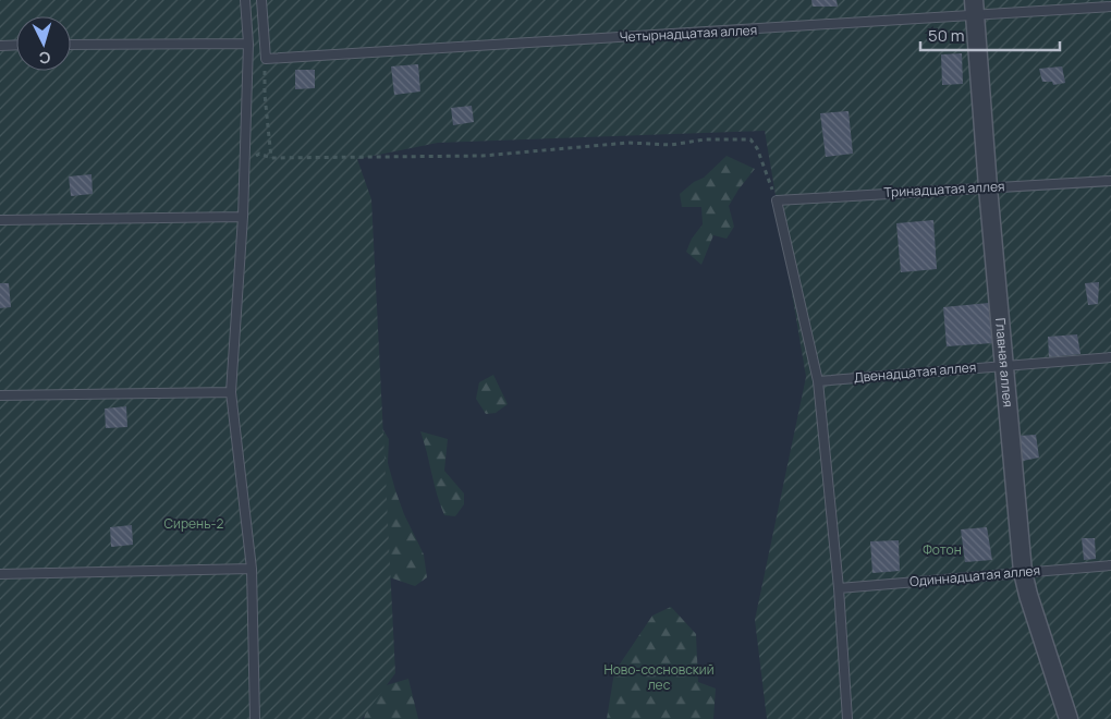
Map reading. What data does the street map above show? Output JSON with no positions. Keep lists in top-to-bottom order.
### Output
{
  "streets": {
    "street": ["Главная аллея"],
    "lane": [
      "Четырнадцатая аллея",
      "Тринадцатая аллея",
      "Двенадцатая аллея",
      "Одиннадцатая аллея"
    ]
  },
  "crossings": [
    ["Четырнадцатая аллея", "Главная аллея"],
    ["Тринадцатая аллея", "Главная аллея"],
    ["Главная аллея", "Двенадцатая аллея"],
    ["Главная аллея", "Одиннадцатая аллея"]
  ],
  "parks": ["Сирень-2", "Фотон", "Ново-сосновский лес"],
  "scale_bar": "50 m",
  "north": "bottom"
}
